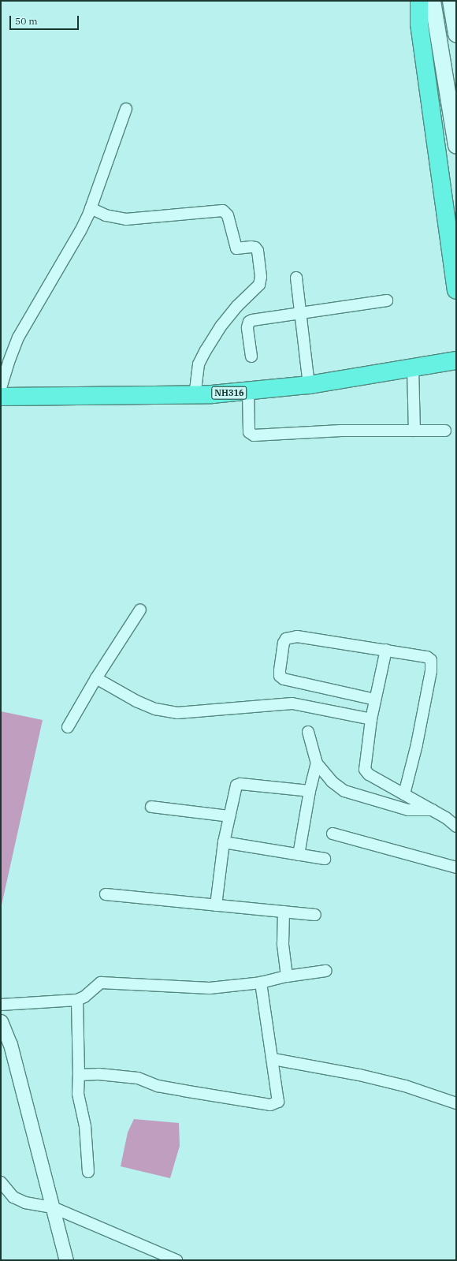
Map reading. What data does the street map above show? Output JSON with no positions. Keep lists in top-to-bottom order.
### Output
{
  "streets": {
    "highway": ["NH316"]
  },
  "scale_bar": "50 m"
}
